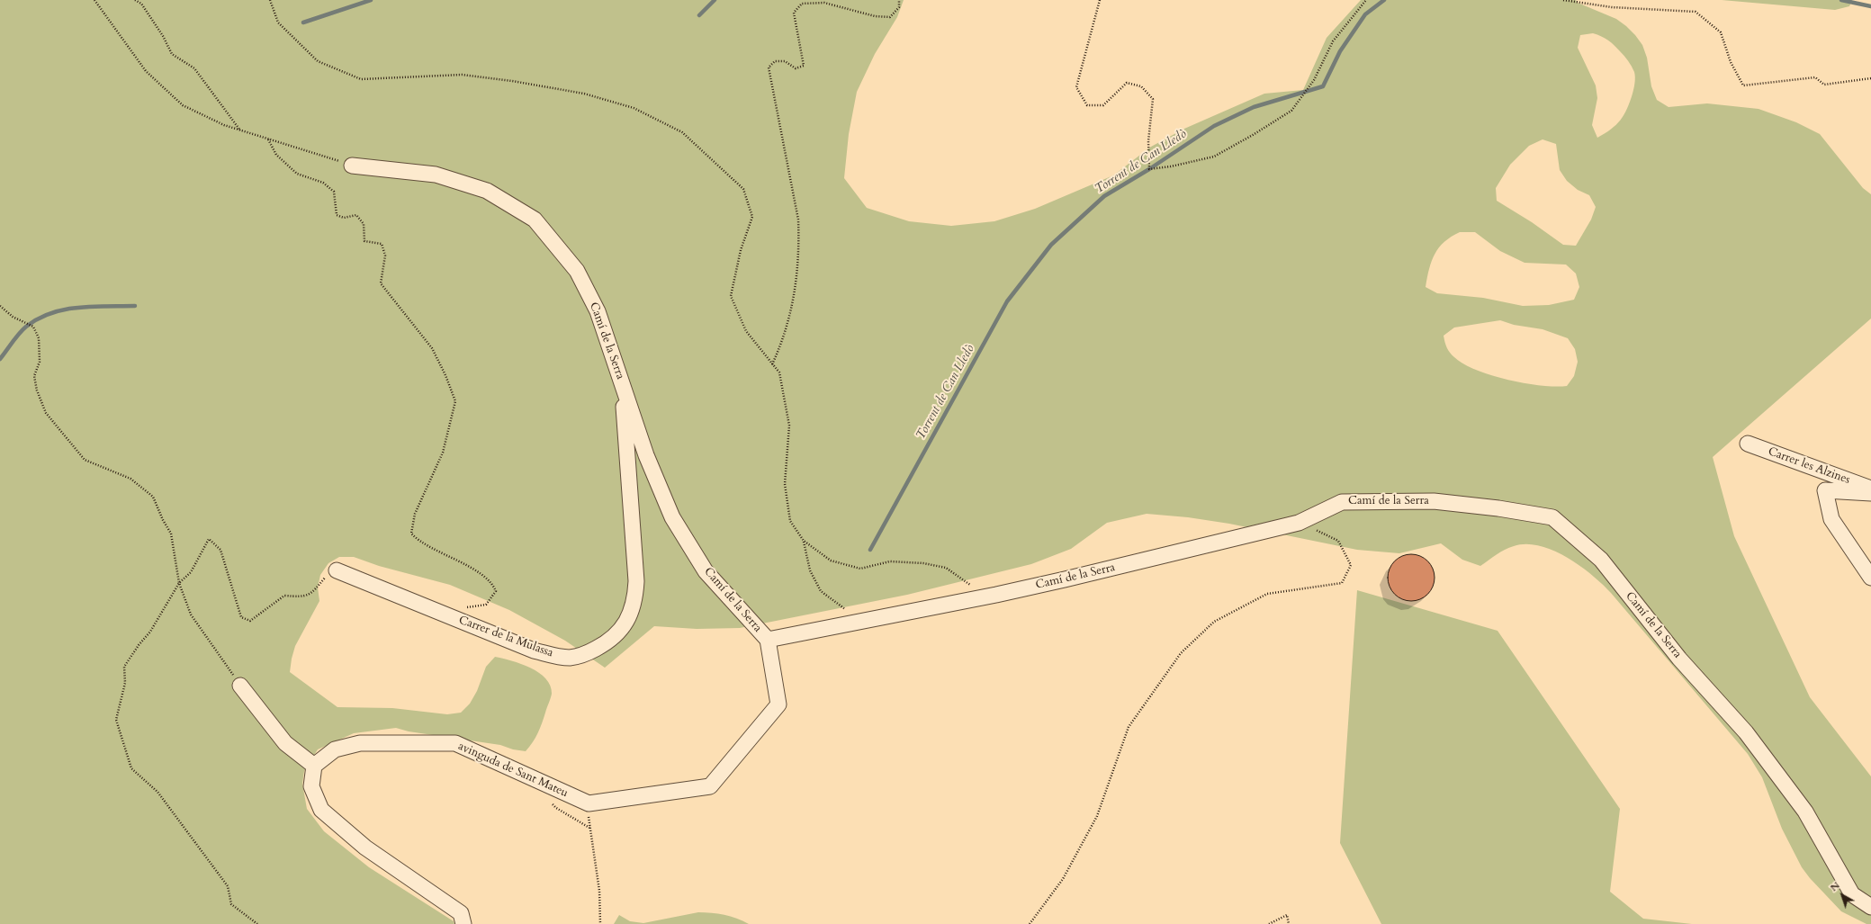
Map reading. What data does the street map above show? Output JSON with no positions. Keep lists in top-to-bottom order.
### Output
{
  "streets": {
    "street": [
      "Camí de la Serra",
      "Carrer les Alzines",
      "Carrer de la Mulassa",
      "avinguda de Sant Mateu"
    ]
  },
  "crossings": [
    ["Camí de la Serra", "Carrer de la Mulassa"],
    ["Camí de la Serra", "avinguda de Sant Mateu"]
  ],
  "water": ["Torrent de Can Lledò"],
  "north": "top left"
}
